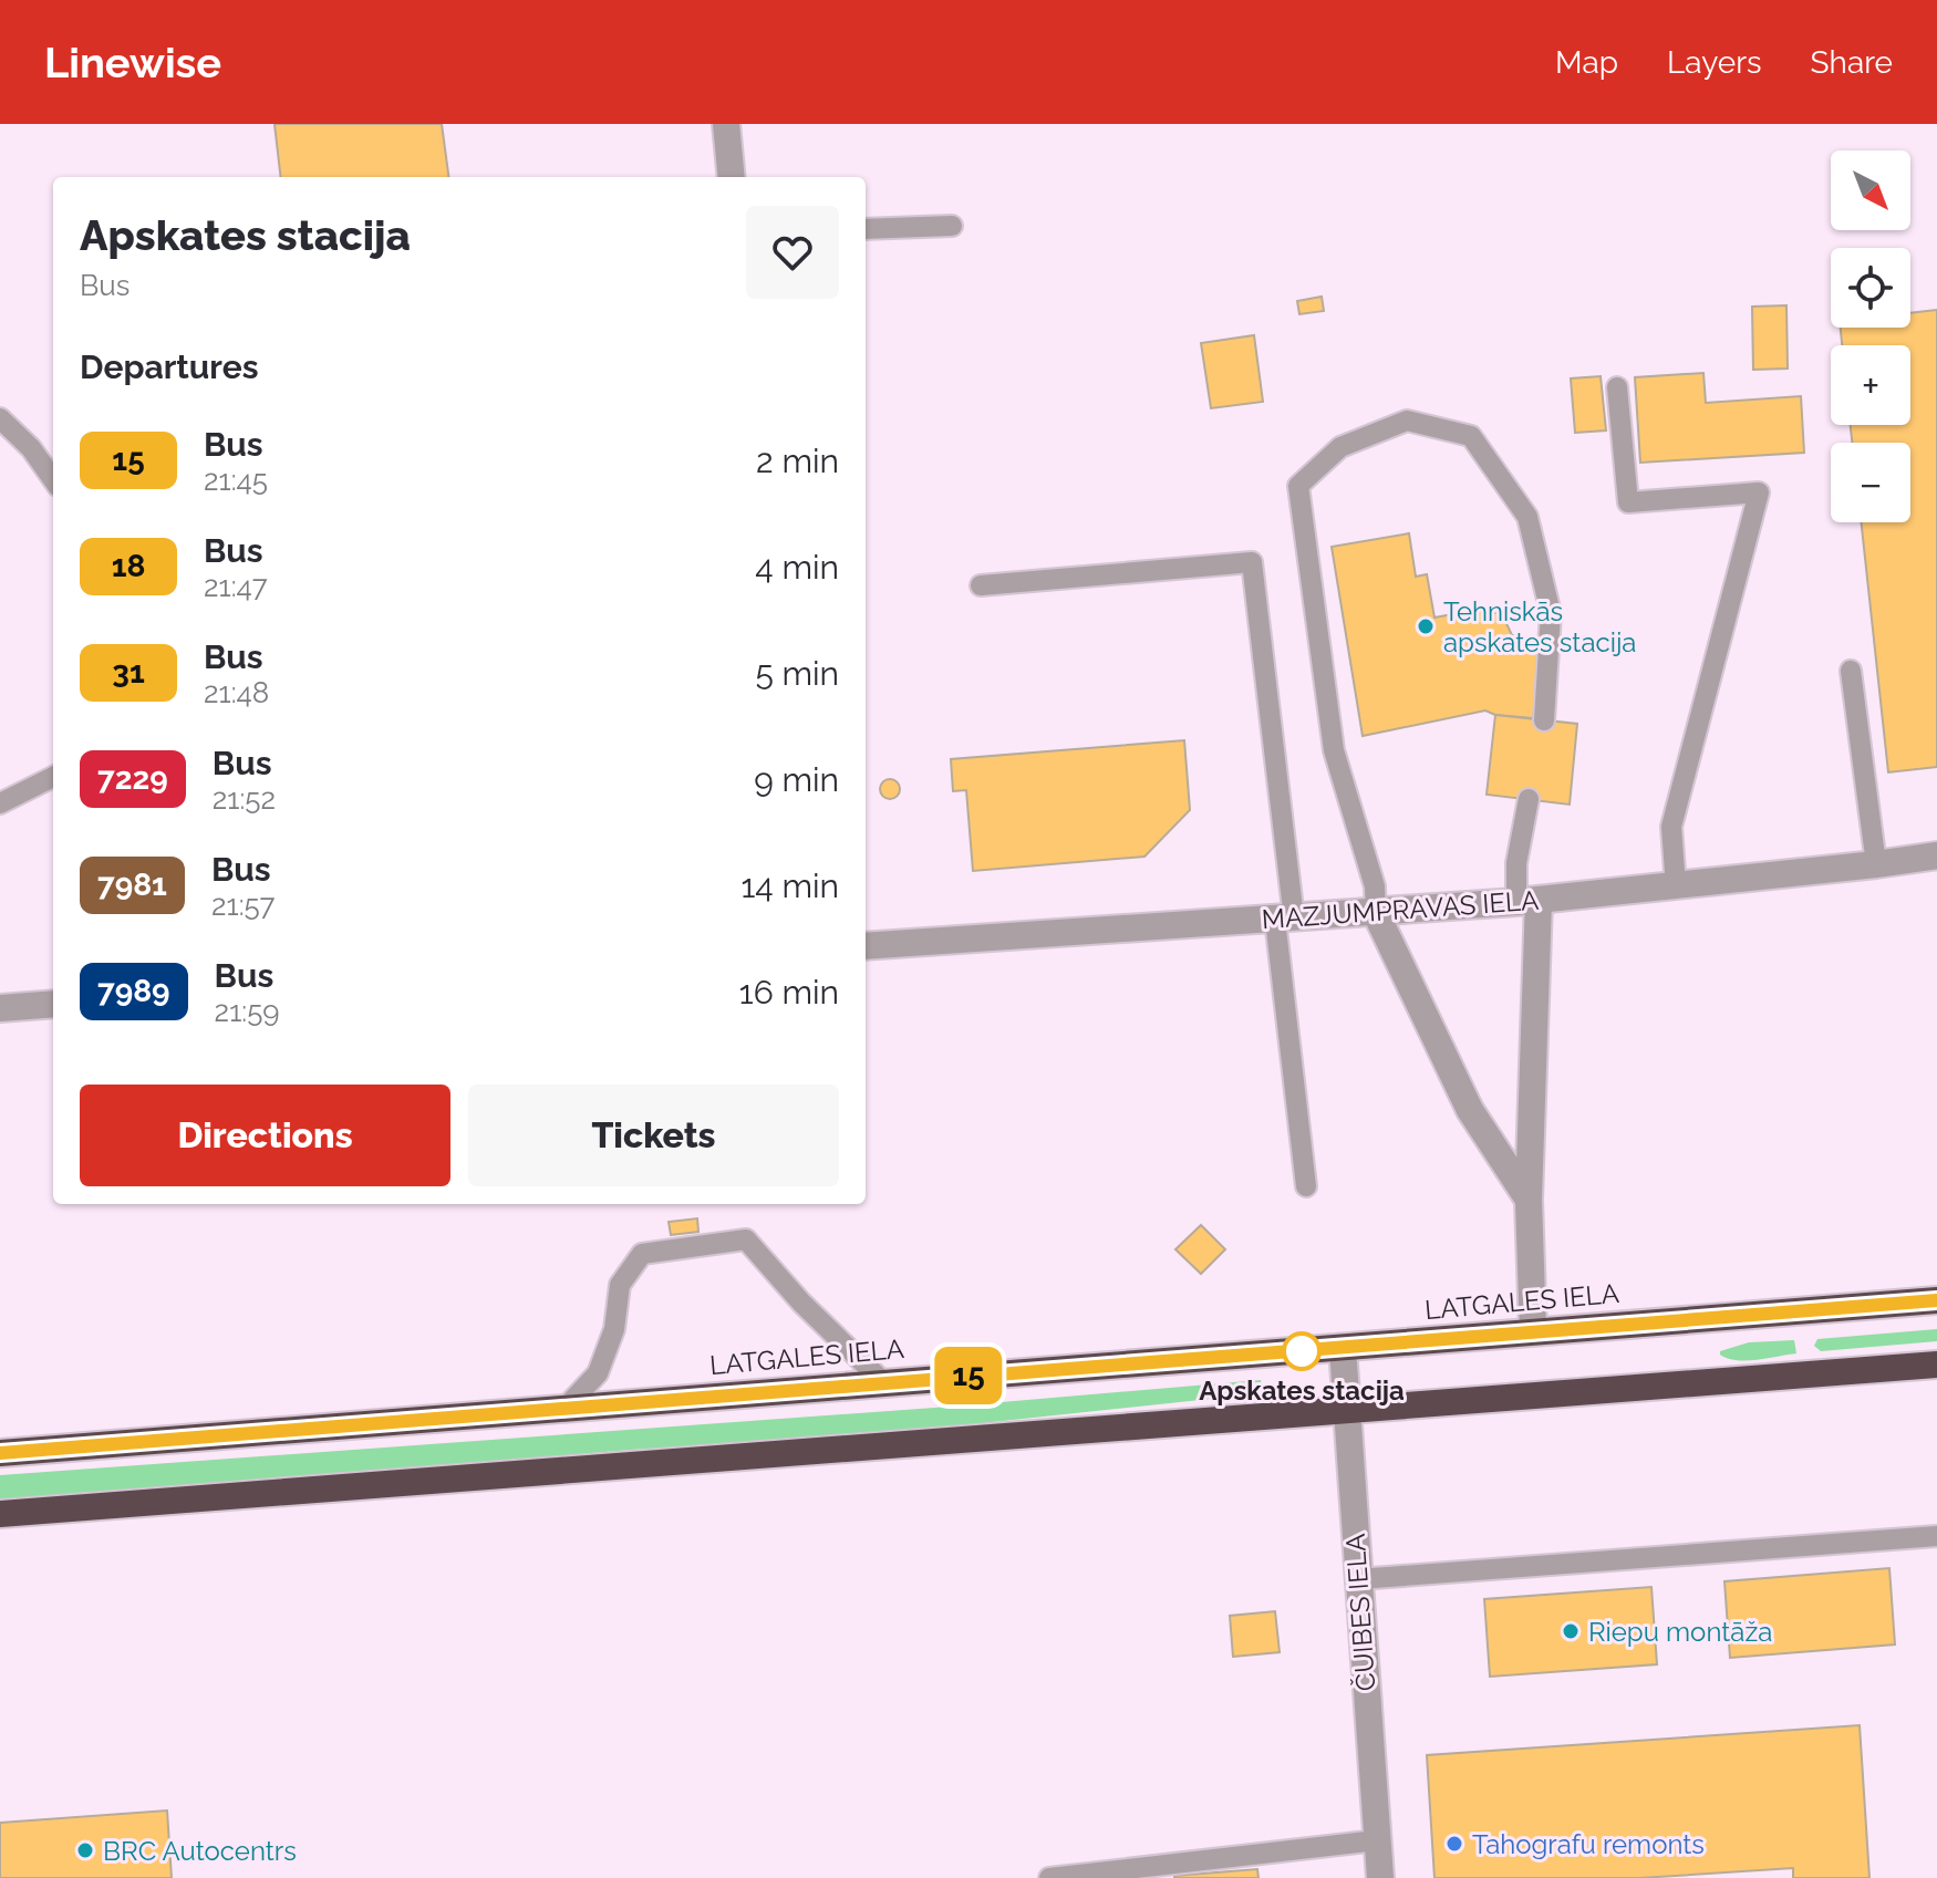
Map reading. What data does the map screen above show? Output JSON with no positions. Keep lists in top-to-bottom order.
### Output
{
  "streets": {
    "highway": ["LATGALES IELA"],
    "street": ["MAZJUMPRAVAS IELA", "ČUIBES IELA"]
  },
  "crossings": [
    ["LATGALES IELA", "ČUIBES IELA"]
  ],
  "places": [
    "Tehniskās apskates stacija",
    "Apskates stacija",
    "Riepu montāža",
    "Tahografu remonts",
    "BRC Autocentrs"
  ],
  "lines": ["bus line 15"],
  "north": "bottom right",
  "page": {
    "header": "Linewise",
    "nav": ["Map", "Layers", "Share"],
    "on_map": "15",
    "map_buttons": ["+", "−"],
    "heading": [
      ["Apskates stacija", "Bus"],
      "Departures"
    ],
    "list": [
      {
        "mark": "15",
        "name": "Bus",
        "note": "21:45",
        "value": "2 min"
      },
      {
        "mark": "18",
        "name": "Bus",
        "note": "21:47",
        "value": "4 min"
      },
      {
        "mark": "31",
        "name": "Bus",
        "note": "21:48",
        "value": "5 min"
      },
      {
        "mark": "7229",
        "name": "Bus",
        "note": "21:52",
        "value": "9 min"
      },
      {
        "mark": "7981",
        "name": "Bus",
        "note": "21:57",
        "value": "14 min"
      },
      {
        "mark": "7989",
        "name": "Bus",
        "note": "21:59",
        "value": "16 min"
      }
    ],
    "buttons": ["Directions", "Tickets"]
  }
}
